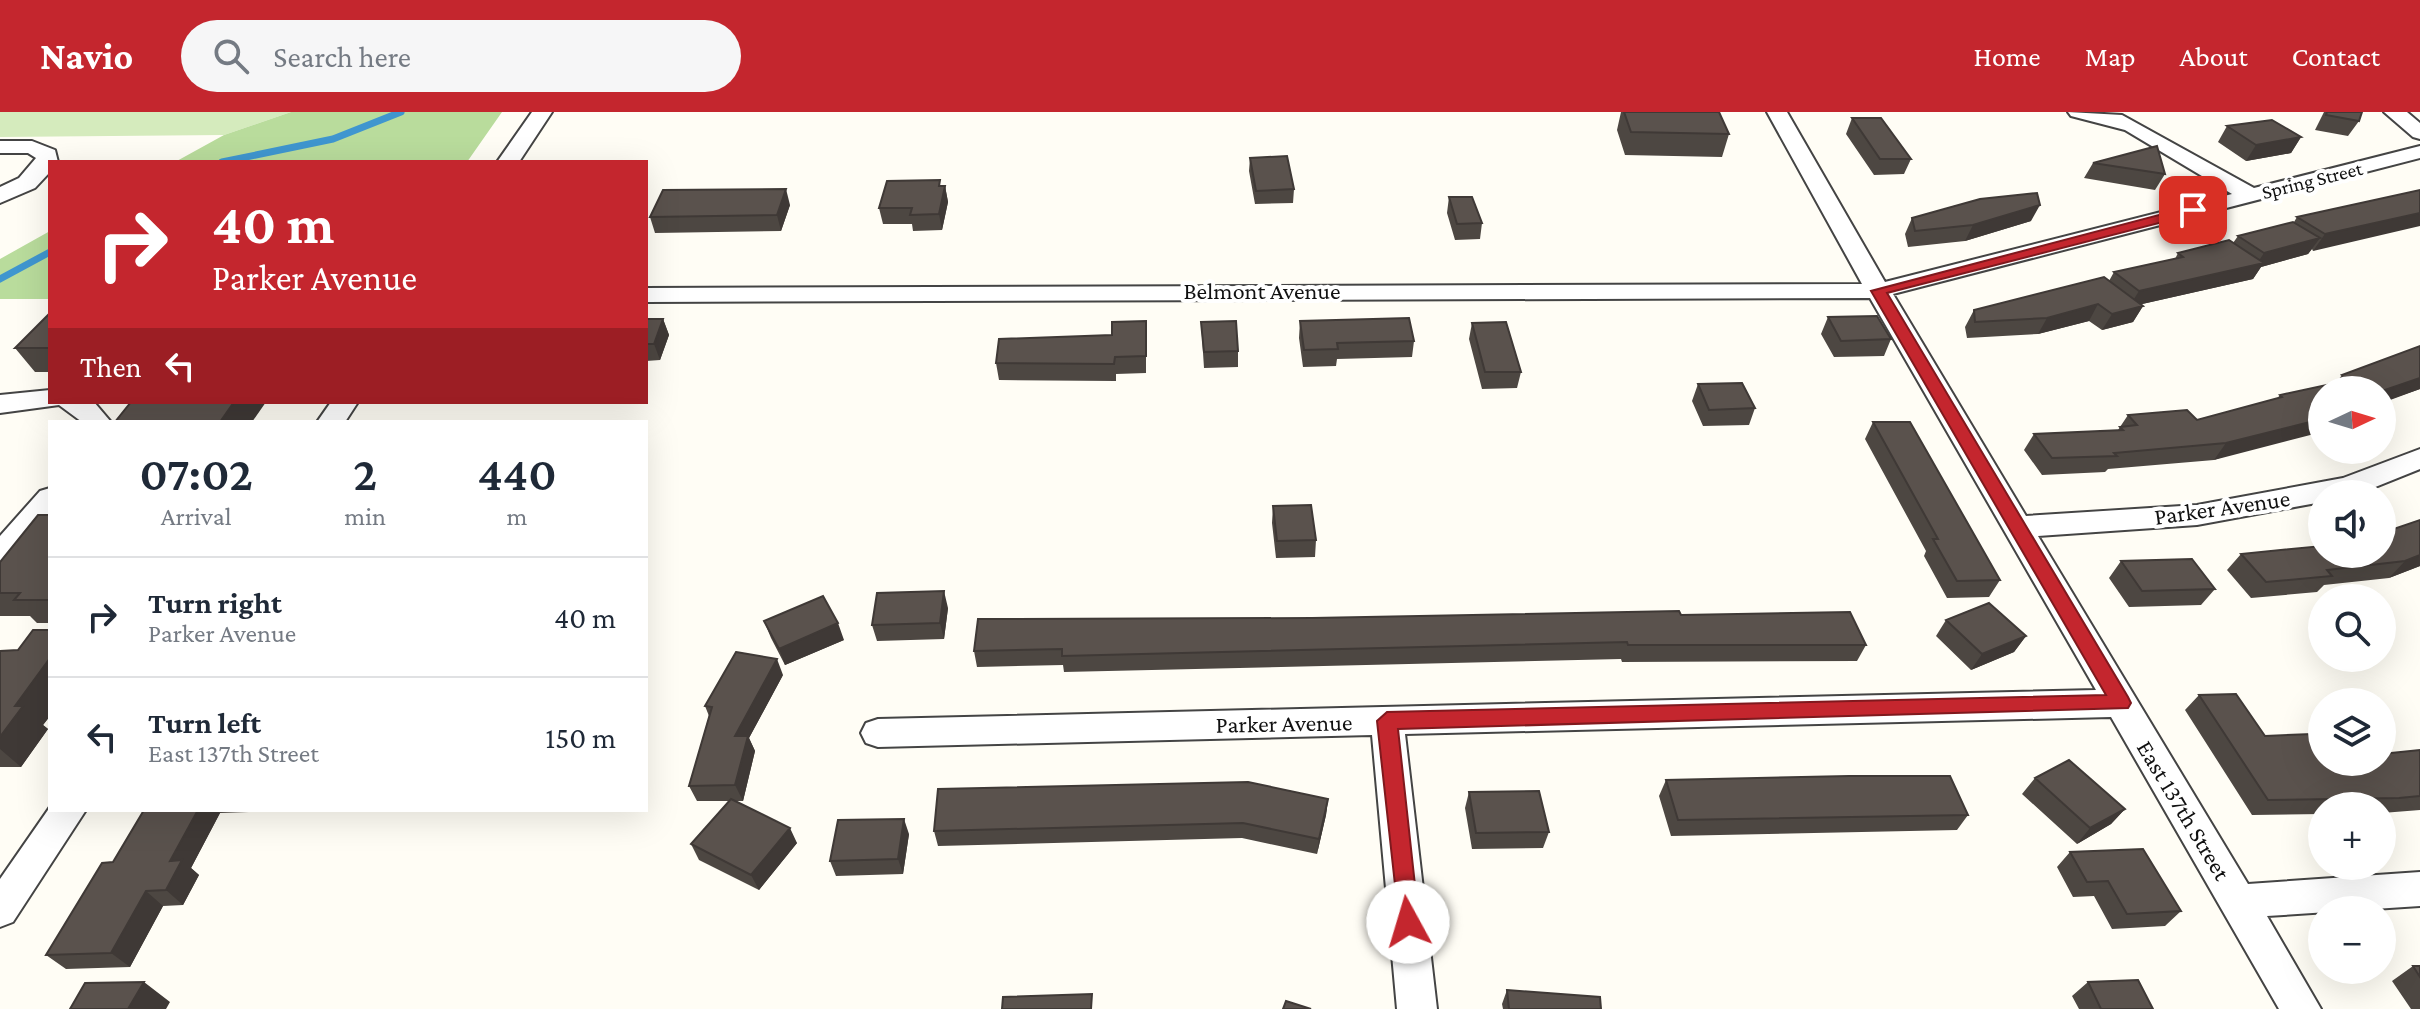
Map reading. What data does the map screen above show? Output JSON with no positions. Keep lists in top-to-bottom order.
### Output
{
  "streets": {
    "street": [
      "Spring Street",
      "Belmont Avenue",
      "Parker Avenue",
      "East 137th Street"
    ]
  },
  "crossings": [
    ["Spring Street", "Belmont Avenue"],
    ["Spring Street", "East 137th Street"],
    ["Belmont Avenue", "East 137th Street"],
    ["Parker Avenue", "East 137th Street"]
  ],
  "north": "right",
  "page": {
    "header": "Navio",
    "search": "Search here",
    "nav": [
      "Home",
      "Map",
      "About",
      "Contact"
    ],
    "turn": ["40 m", "Parker Avenue"],
    "then": "Then",
    "map_buttons": ["+", "−"],
    "eta": [
      "07:02",
      "Arrival",
      "2",
      "min",
      "440",
      "m"
    ],
    "list": [
      {
        "name": "Turn right",
        "note": "Parker Avenue",
        "value": "40 m"
      },
      {
        "name": "Turn left",
        "note": "East 137th Street",
        "value": "150 m"
      }
    ]
  }
}
